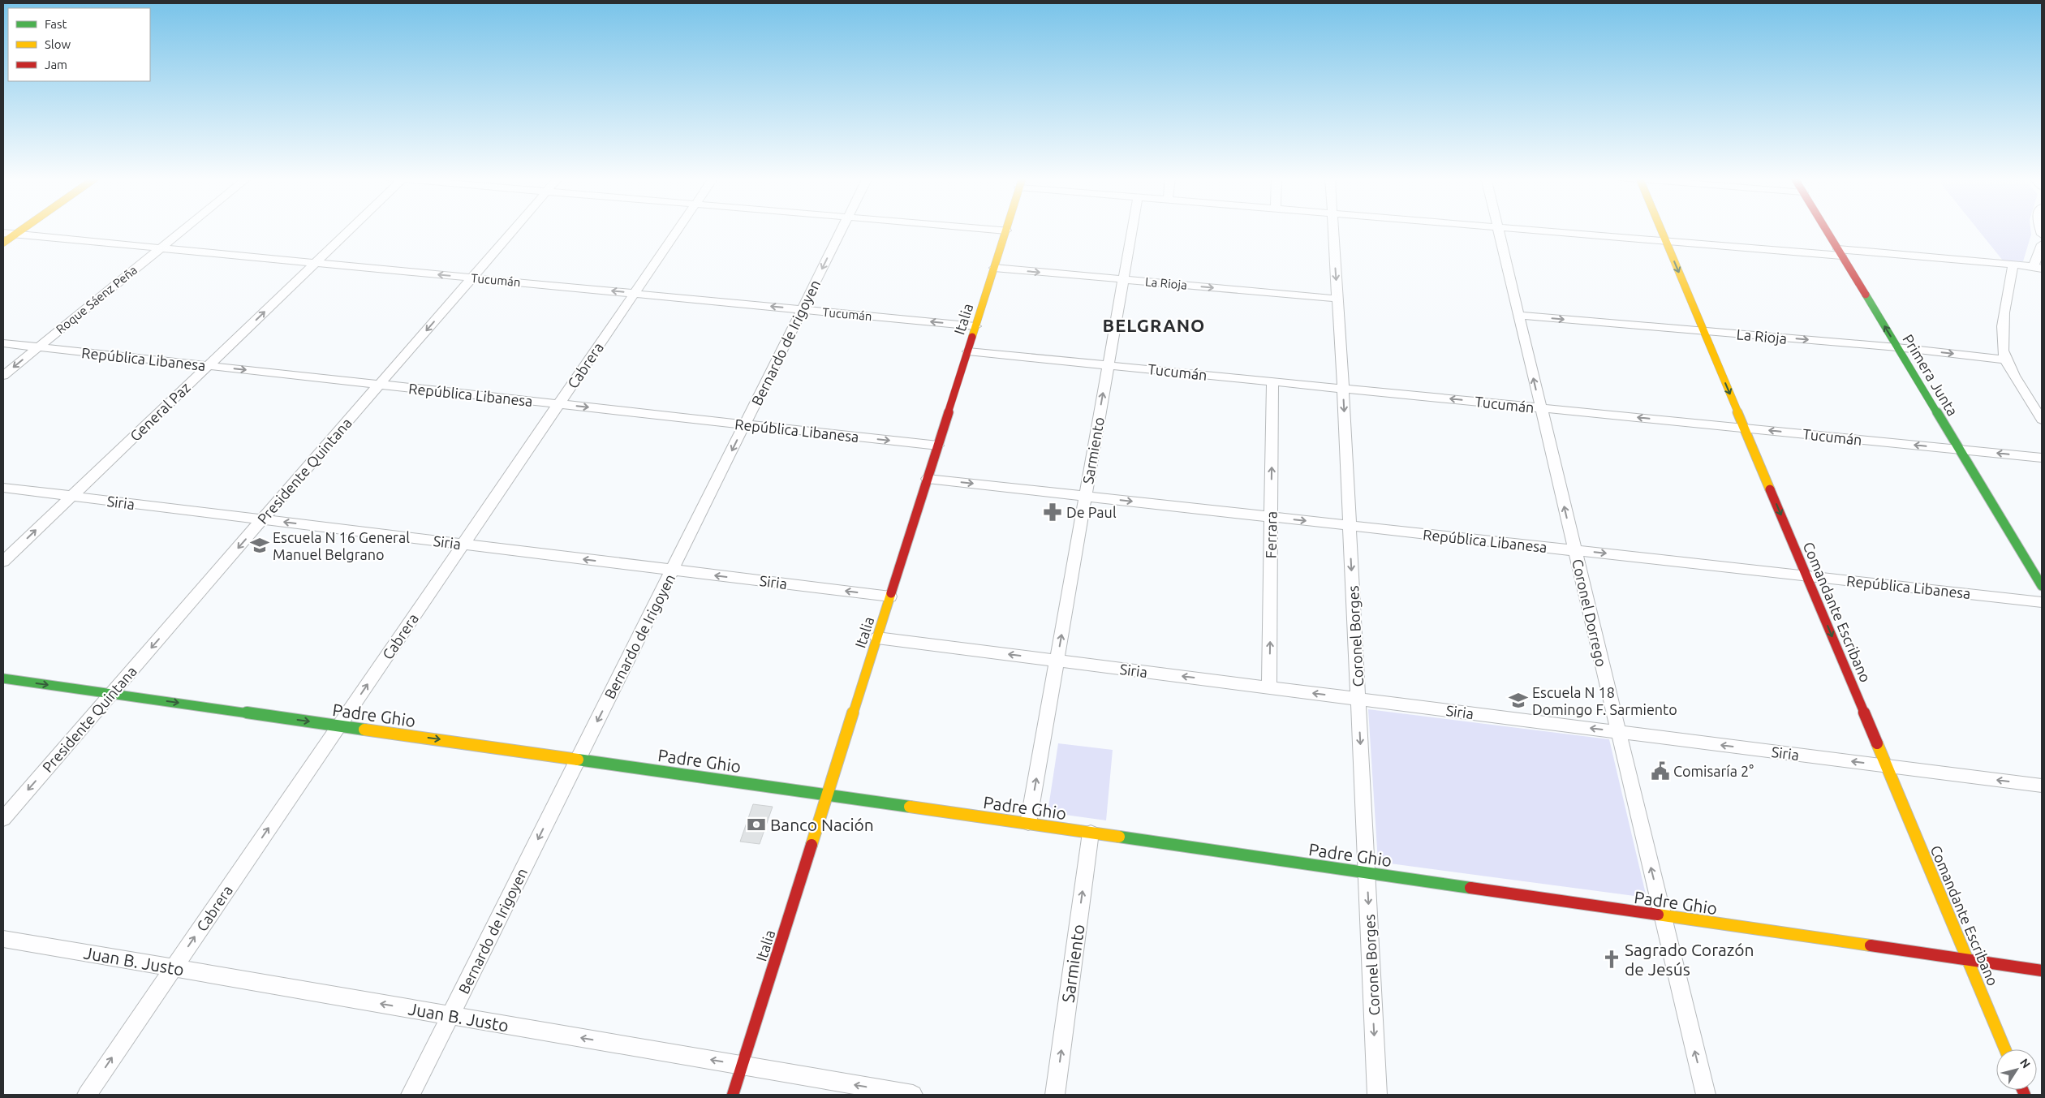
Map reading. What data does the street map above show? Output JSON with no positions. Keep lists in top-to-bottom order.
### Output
{
  "streets": {
    "street": [
      "Tucumán",
      "La Rioja",
      "Roque Sáenz Peña",
      "Italia",
      "Bernardo de Irigoyen",
      "República Libanesa",
      "Cabrera",
      "Primera Junta",
      "General Paz",
      "Sarmiento",
      "Presidente Quintana",
      "Siria",
      "Ferrara",
      "Comandante Escribano",
      "Coronel Dorrego",
      "Coronel Borges",
      "Padre Ghio",
      "Juan B. Justo"
    ]
  },
  "crossings": [
    ["Tucumán", "Roque Sáenz Peña"],
    ["Tucumán", "Italia"],
    ["Tucumán", "Bernardo de Irigoyen"],
    ["Tucumán", "Cabrera"],
    ["Tucumán", "Primera Junta"],
    ["Tucumán", "General Paz"],
    ["Tucumán", "Sarmiento"],
    ["Tucumán", "Presidente Quintana"],
    ["Tucumán", "Ferrara"],
    ["Tucumán", "Comandante Escribano"],
    ["Tucumán", "Coronel Dorrego"],
    ["Tucumán", "Coronel Borges"],
    ["La Rioja", "Italia"],
    ["La Rioja", "Primera Junta"],
    ["La Rioja", "Sarmiento"],
    ["La Rioja", "Comandante Escribano"],
    ["La Rioja", "Coronel Dorrego"],
    ["La Rioja", "Coronel Borges"],
    ["Roque Sáenz Peña", "República Libanesa"],
    ["Italia", "República Libanesa"],
    ["Italia", "Siria"],
    ["Italia", "Padre Ghio"],
    ["Italia", "Juan B. Justo"],
    ["Bernardo de Irigoyen", "República Libanesa"],
    ["Bernardo de Irigoyen", "Siria"],
    ["Bernardo de Irigoyen", "Padre Ghio"],
    ["Bernardo de Irigoyen", "Juan B. Justo"],
    ["República Libanesa", "Cabrera"],
    ["República Libanesa", "General Paz"],
    ["República Libanesa", "Sarmiento"],
    ["República Libanesa", "Presidente Quintana"],
    ["República Libanesa", "Ferrara"],
    ["República Libanesa", "Comandante Escribano"],
    ["República Libanesa", "Coronel Dorrego"],
    ["República Libanesa", "Coronel Borges"],
    ["Cabrera", "Siria"],
    ["Cabrera", "Padre Ghio"],
    ["Cabrera", "Juan B. Justo"],
    ["General Paz", "Siria"],
    ["Sarmiento", "Siria"],
    ["Sarmiento", "Padre Ghio"],
    ["Presidente Quintana", "Siria"],
    ["Presidente Quintana", "Padre Ghio"],
    ["Siria", "Ferrara"],
    ["Siria", "Comandante Escribano"],
    ["Siria", "Coronel Dorrego"],
    ["Siria", "Coronel Borges"],
    ["Comandante Escribano", "Padre Ghio"],
    ["Coronel Dorrego", "Padre Ghio"],
    ["Coronel Borges", "Padre Ghio"]
  ],
  "one_way": [
    "Tucumán",
    "Bernardo de Irigoyen",
    "República Libanesa",
    "Cabrera",
    "General Paz",
    "Sarmiento",
    "Presidente Quintana",
    "Siria",
    "Ferrara",
    "Comandante Escribano",
    "Coronel Dorrego",
    "Coronel Borges",
    "Juan B. Justo"
  ],
  "districts": ["BELGRANO"],
  "places": {
    "pharmacy": ["De Paul"],
    "school or university": ["Escuela N 16 General Manuel Belgrano", "Escuela N 18 Domingo F. Sarmiento"],
    "public building": ["Comisaría 2°"],
    "bank": ["Banco Nación"],
    "church": ["Sagrado Corazón de Jesús"]
  },
  "legend": ["Fast", "Slow", "Jam"],
  "north": "top right"
}
